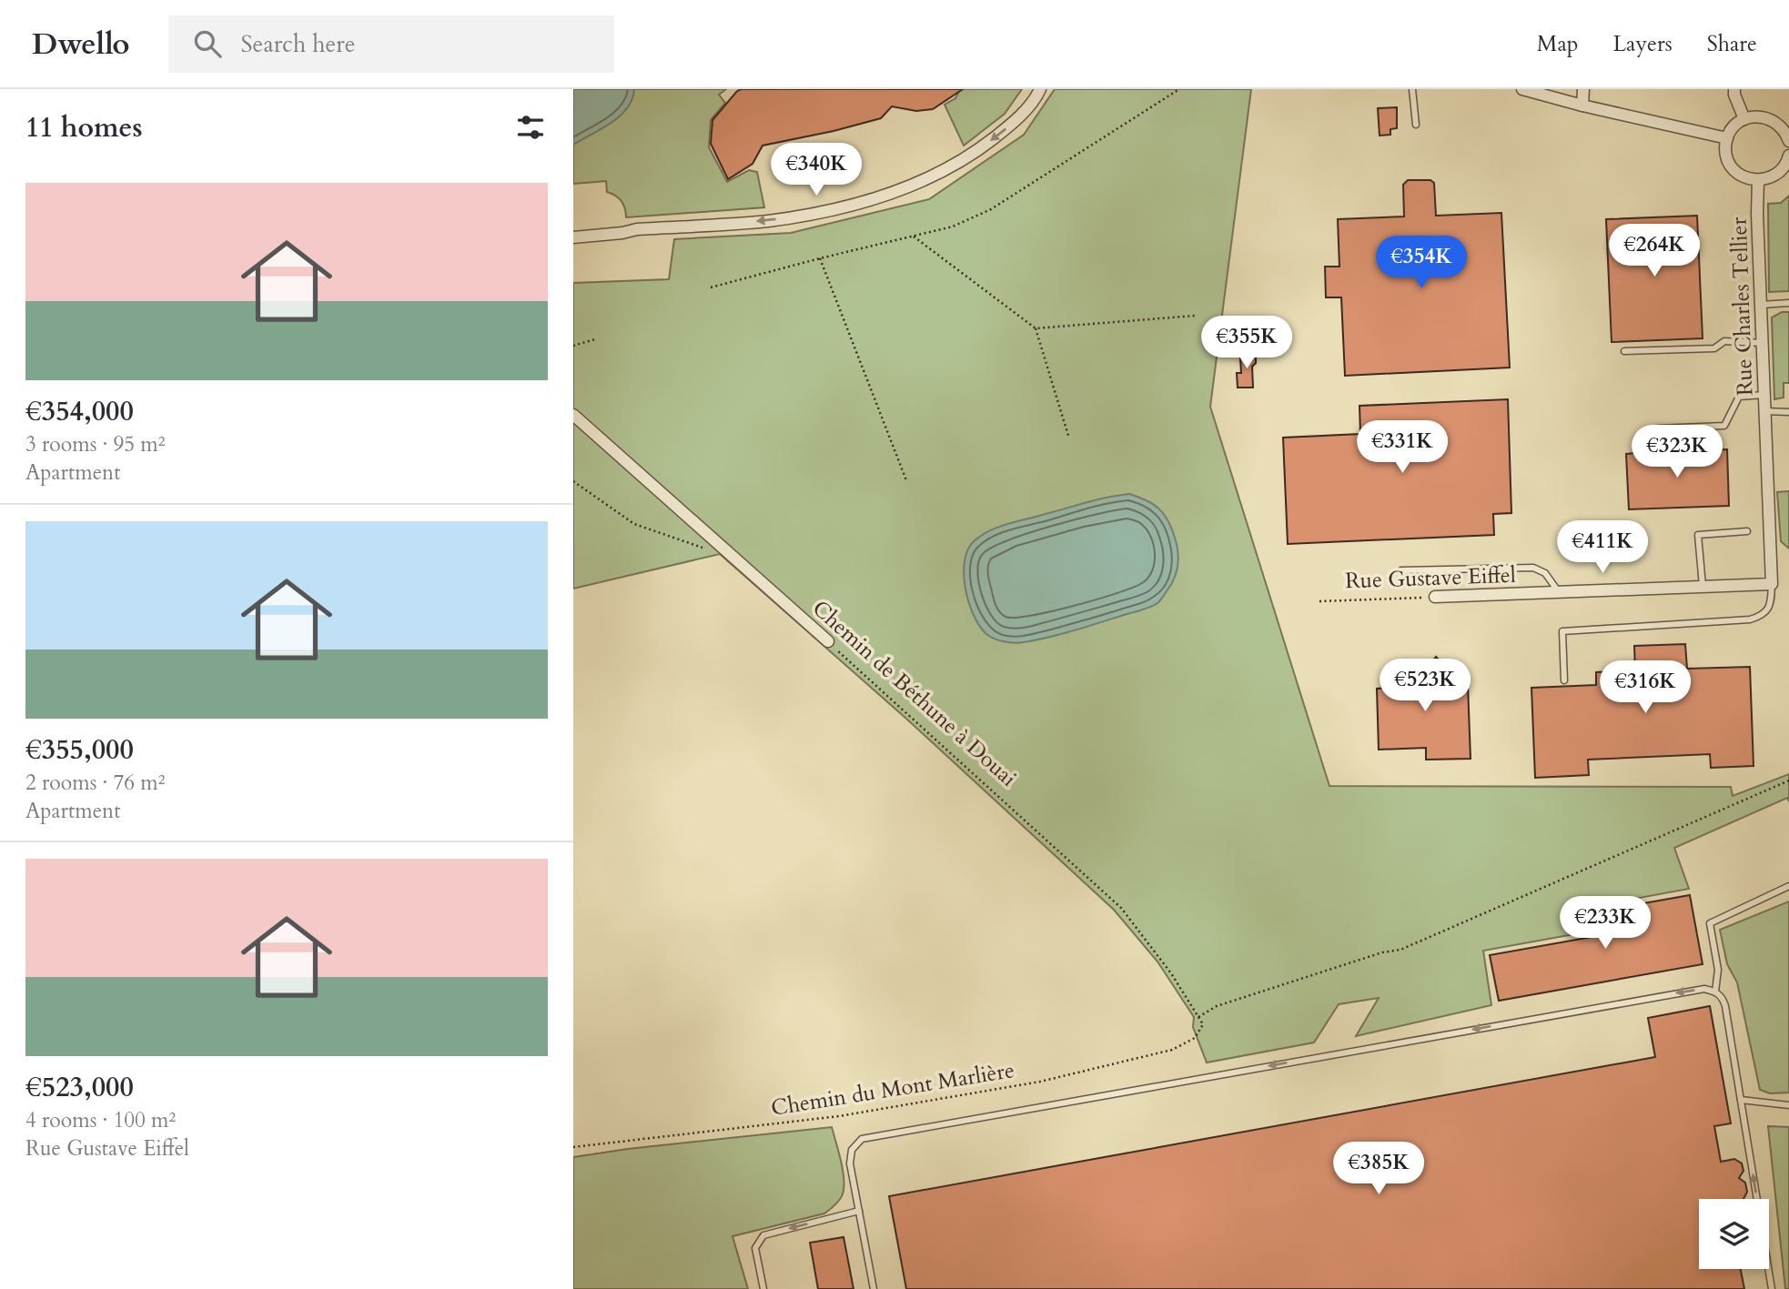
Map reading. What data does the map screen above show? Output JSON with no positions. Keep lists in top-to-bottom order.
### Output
{
  "streets": {
    "street": ["Rue Charles Tellier", "Rue Gustave Eiffel", "Chemin de Béthune à Douai"],
    "path": ["Chemin du Mont Marlière"]
  },
  "crossings": [
    ["Rue Charles Tellier", "Rue Gustave Eiffel"],
    ["Chemin de Béthune à Douai", "Chemin du Mont Marlière"]
  ],
  "page": {
    "header": "Dwello",
    "search": "Search here",
    "nav": ["Map", "Layers", "Share"],
    "heading": "11 homes",
    "price": [
      "€340K",
      "€264K",
      "€354K",
      "€355K",
      "€331K",
      "€323K",
      "€411K",
      "€523K",
      "€316K",
      "€233K",
      "€385K"
    ],
    "list": [
      {
        "name": "€354,000",
        "note": "3 rooms · 95 m² · Apartment"
      },
      {
        "name": "€355,000",
        "note": "2 rooms · 76 m² · Apartment"
      },
      {
        "name": "€523,000",
        "note": "4 rooms · 100 m² · Rue Gustave Eiffel"
      }
    ]
  }
}
